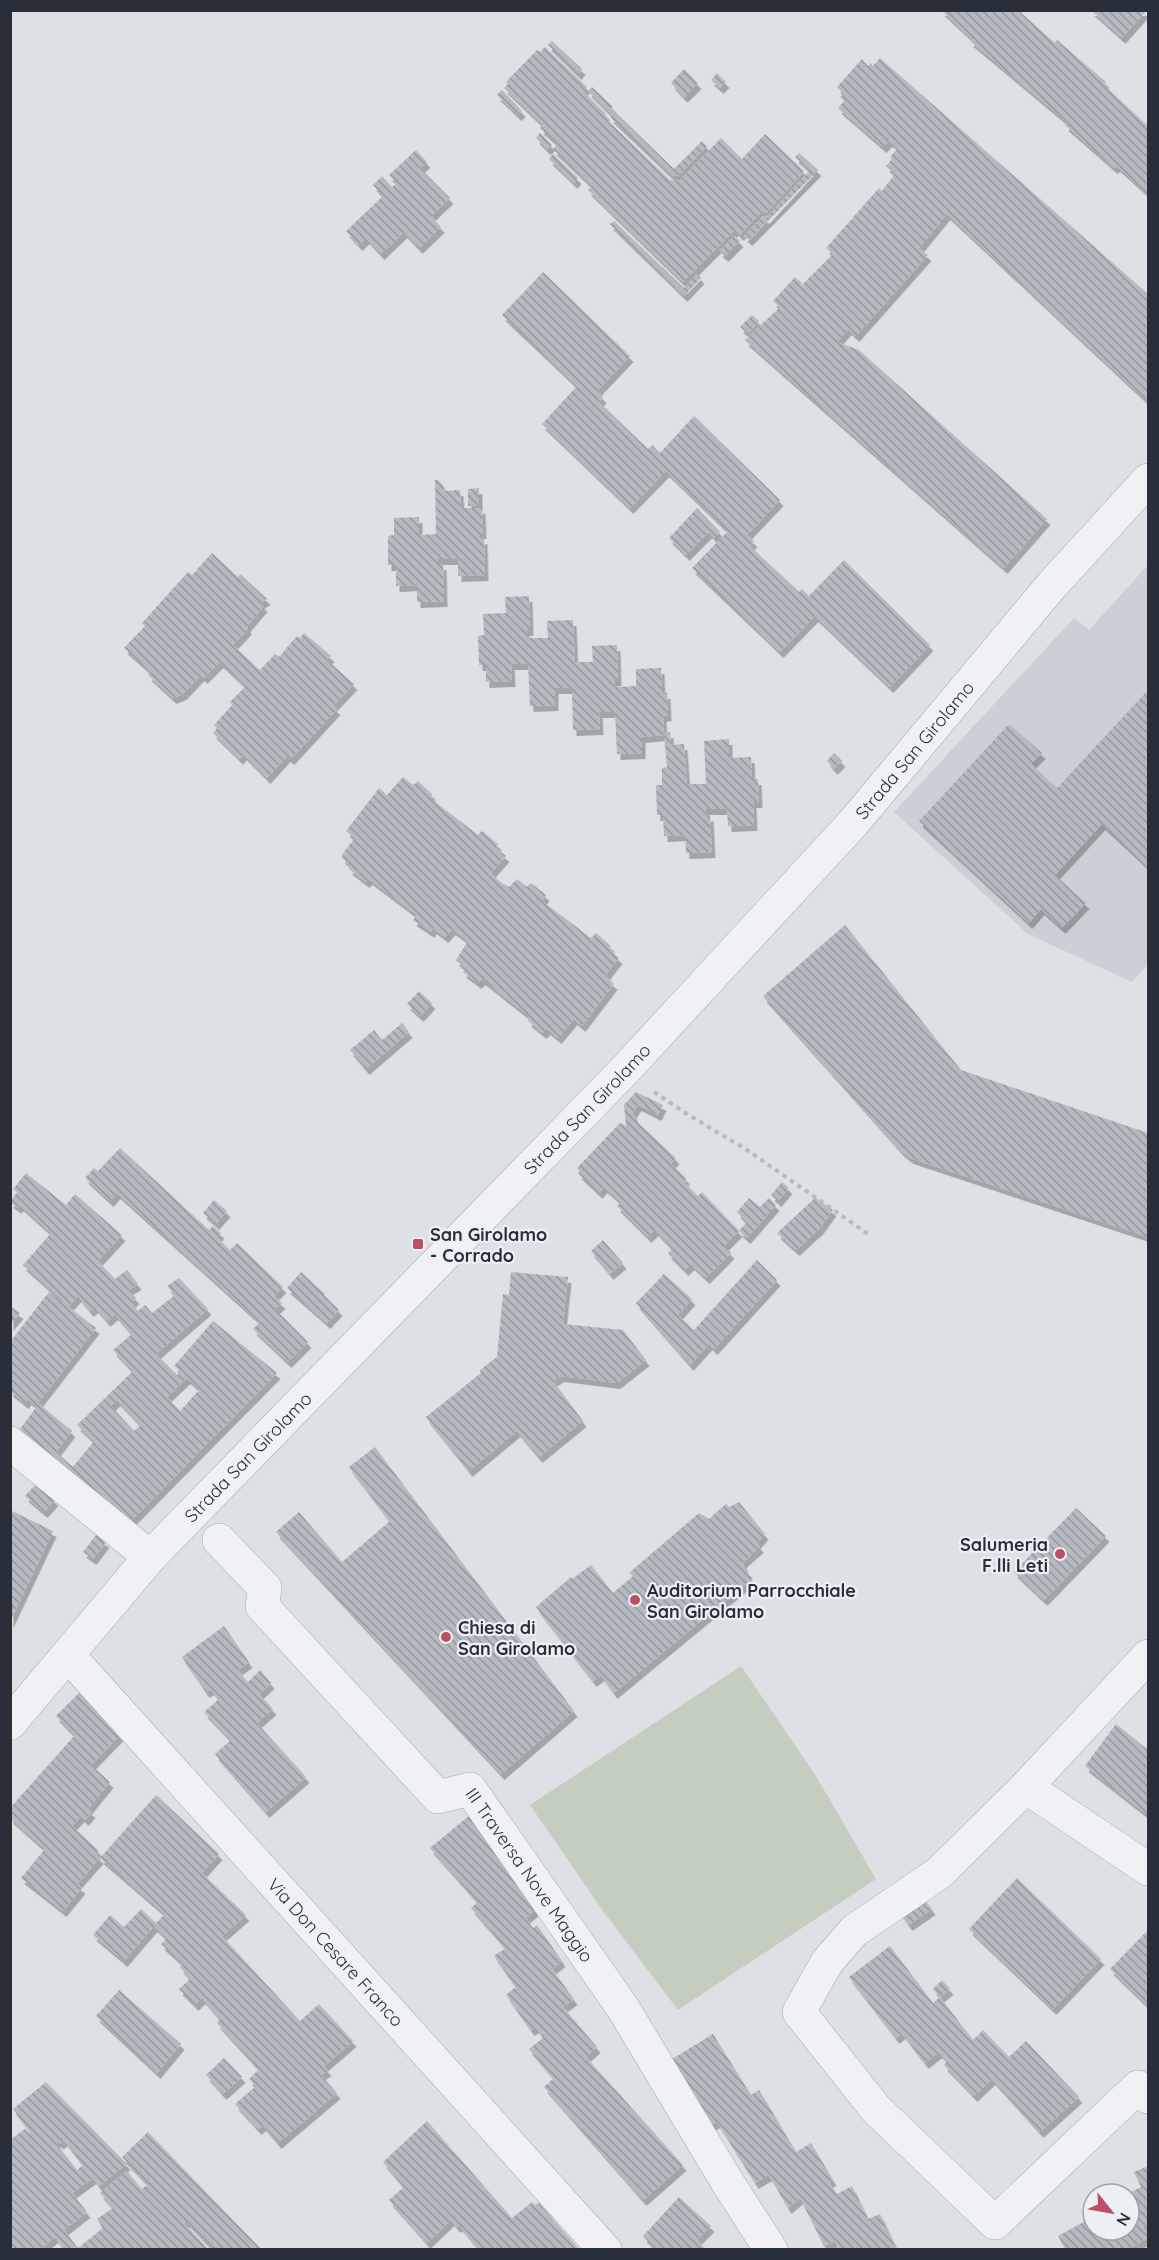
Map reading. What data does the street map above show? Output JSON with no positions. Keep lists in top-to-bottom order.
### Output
{
  "streets": {
    "street": ["Strada San Girolamo", "III Traversa Nove Maggio", "Via Don Cesare Franco"]
  },
  "crossings": [
    ["Strada San Girolamo", "Via Don Cesare Franco"]
  ],
  "places": {
    "transit": ["San Girolamo - Corrado"],
    "other": ["Salumeria F.lli Leti", "Auditorium Parrocchiale San Girolamo", "Chiesa di San Girolamo"]
  },
  "north": "bottom right"
}
